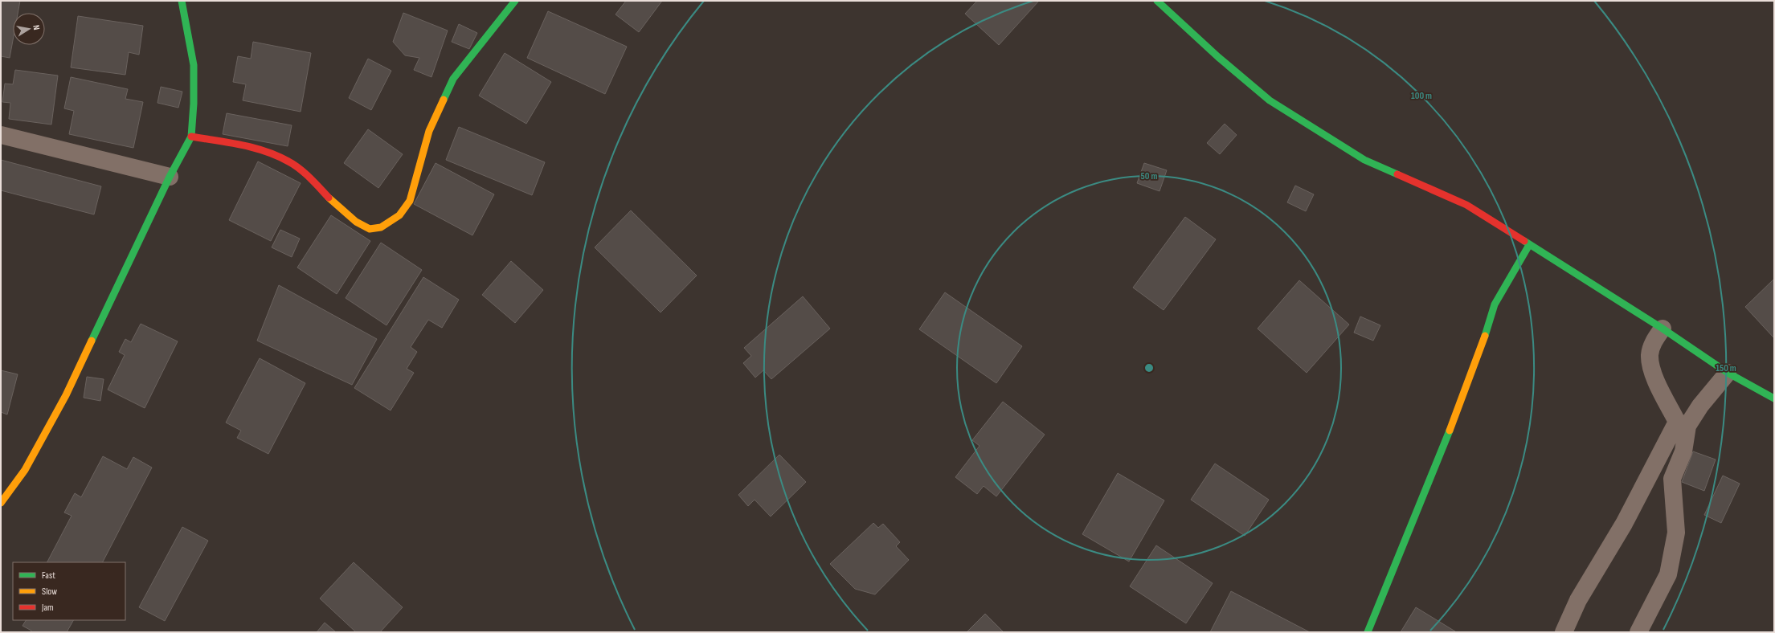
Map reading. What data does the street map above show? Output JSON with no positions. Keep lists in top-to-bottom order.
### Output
{
  "legend": ["Fast", "Slow", "Jam"],
  "north": "right",
  "rings": ["100 m", "50 m", "150 m"]
}
